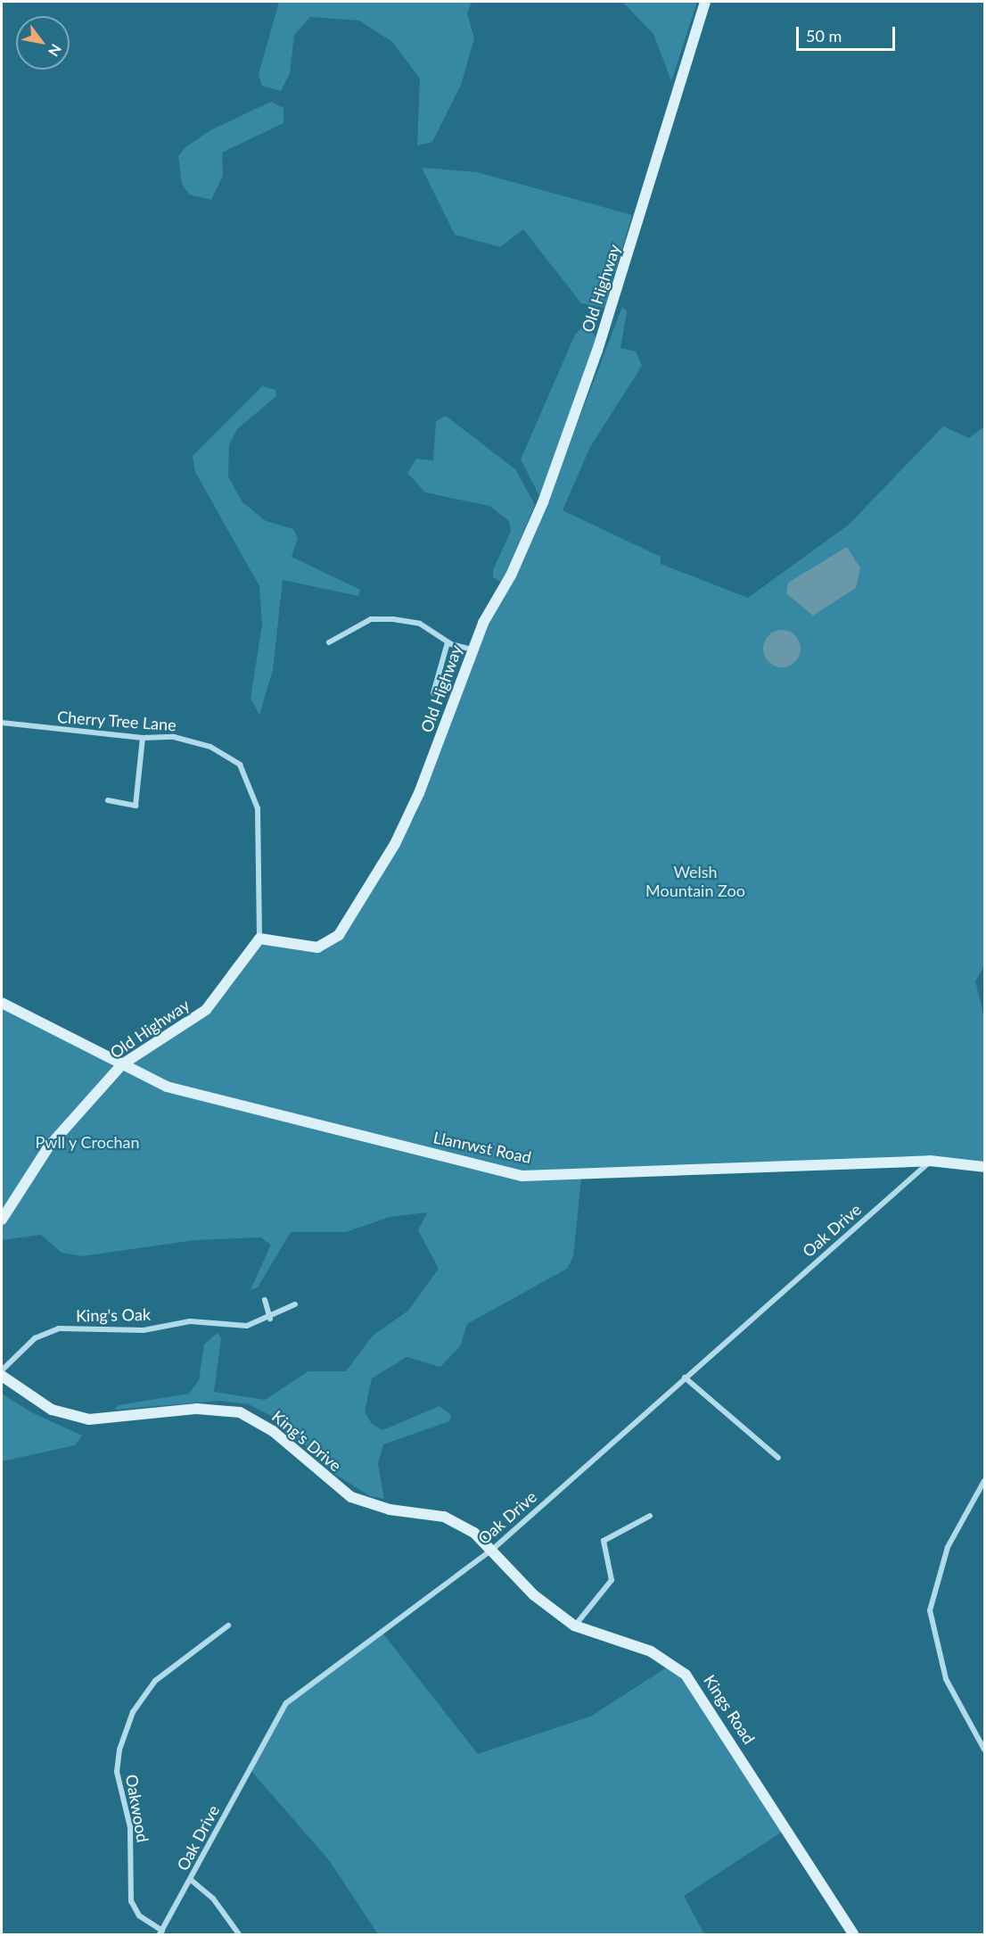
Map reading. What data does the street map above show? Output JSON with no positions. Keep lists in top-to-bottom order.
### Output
{
  "streets": {
    "street": [
      "Old Highway",
      "Cherry Tree Lane",
      "Llanrwst Road",
      "Oak Drive",
      "King's Oak",
      "King's Drive",
      "Kings Road",
      "Oakwood"
    ]
  },
  "crossings": [
    ["Old Highway", "Cherry Tree Lane"],
    ["Old Highway", "Llanrwst Road"],
    ["Llanrwst Road", "Oak Drive"],
    ["Oak Drive", "King's Drive"],
    ["Oak Drive", "Kings Road"],
    ["Oak Drive", "Oakwood"],
    ["King's Drive", "Kings Road"]
  ],
  "parks": ["Welsh Mountain Zoo", "Pwll y Crochan"],
  "scale_bar": "50 m",
  "north": "bottom right"
}
